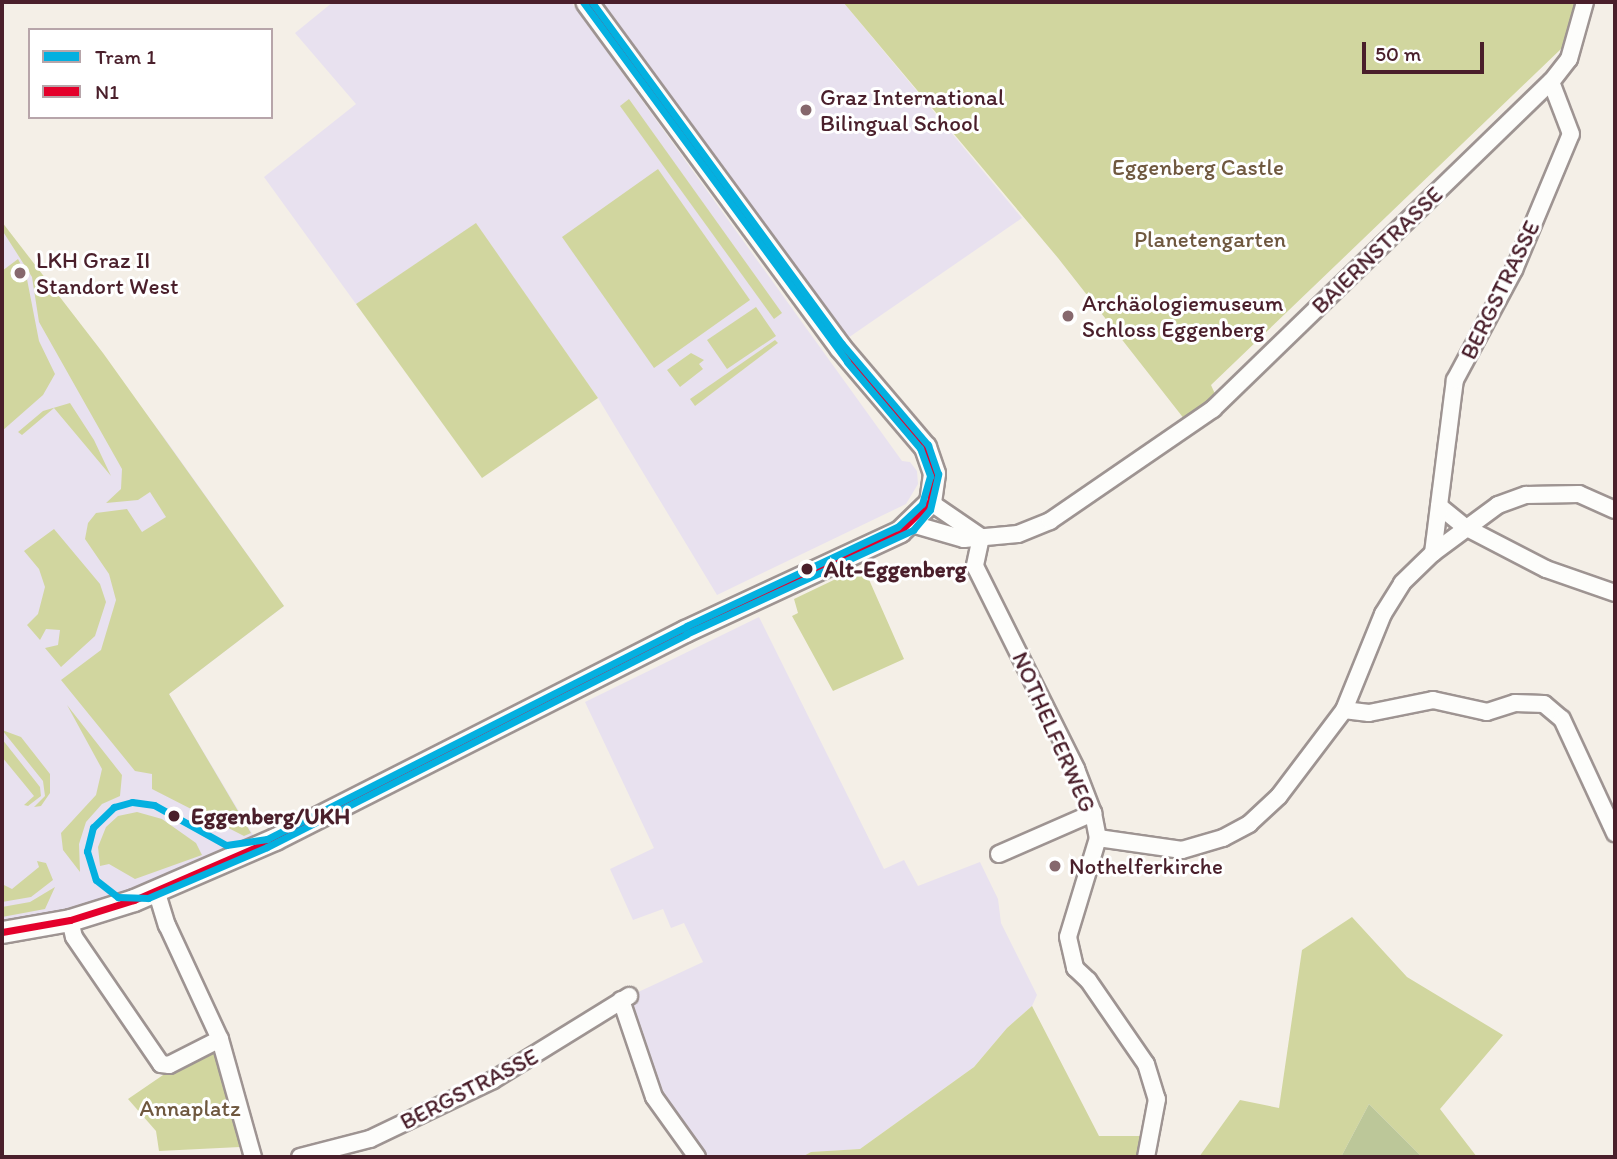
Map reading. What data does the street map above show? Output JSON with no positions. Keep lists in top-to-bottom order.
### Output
{
  "streets": {
    "street": ["BAIERNSTRASSE", "BERGSTRASSE", "NOTHELFERWEG"]
  },
  "crossings": [
    ["BAIERNSTRASSE", "BERGSTRASSE"],
    ["BAIERNSTRASSE", "NOTHELFERWEG"]
  ],
  "parks": ["Eggenberg Castle", "Planetengarten", "Annaplatz"],
  "places": [
    "Graz International Bilingual School",
    "LKH Graz II Standort West",
    "Archäologiemuseum Schloss Eggenberg",
    "Alt-Eggenberg",
    "Eggenberg/UKH",
    "Nothelferkirche"
  ],
  "lines": ["tram line 1", "transit line N1"],
  "legend": ["Tram 1", "N1"],
  "scale_bar": "50 m"
}
